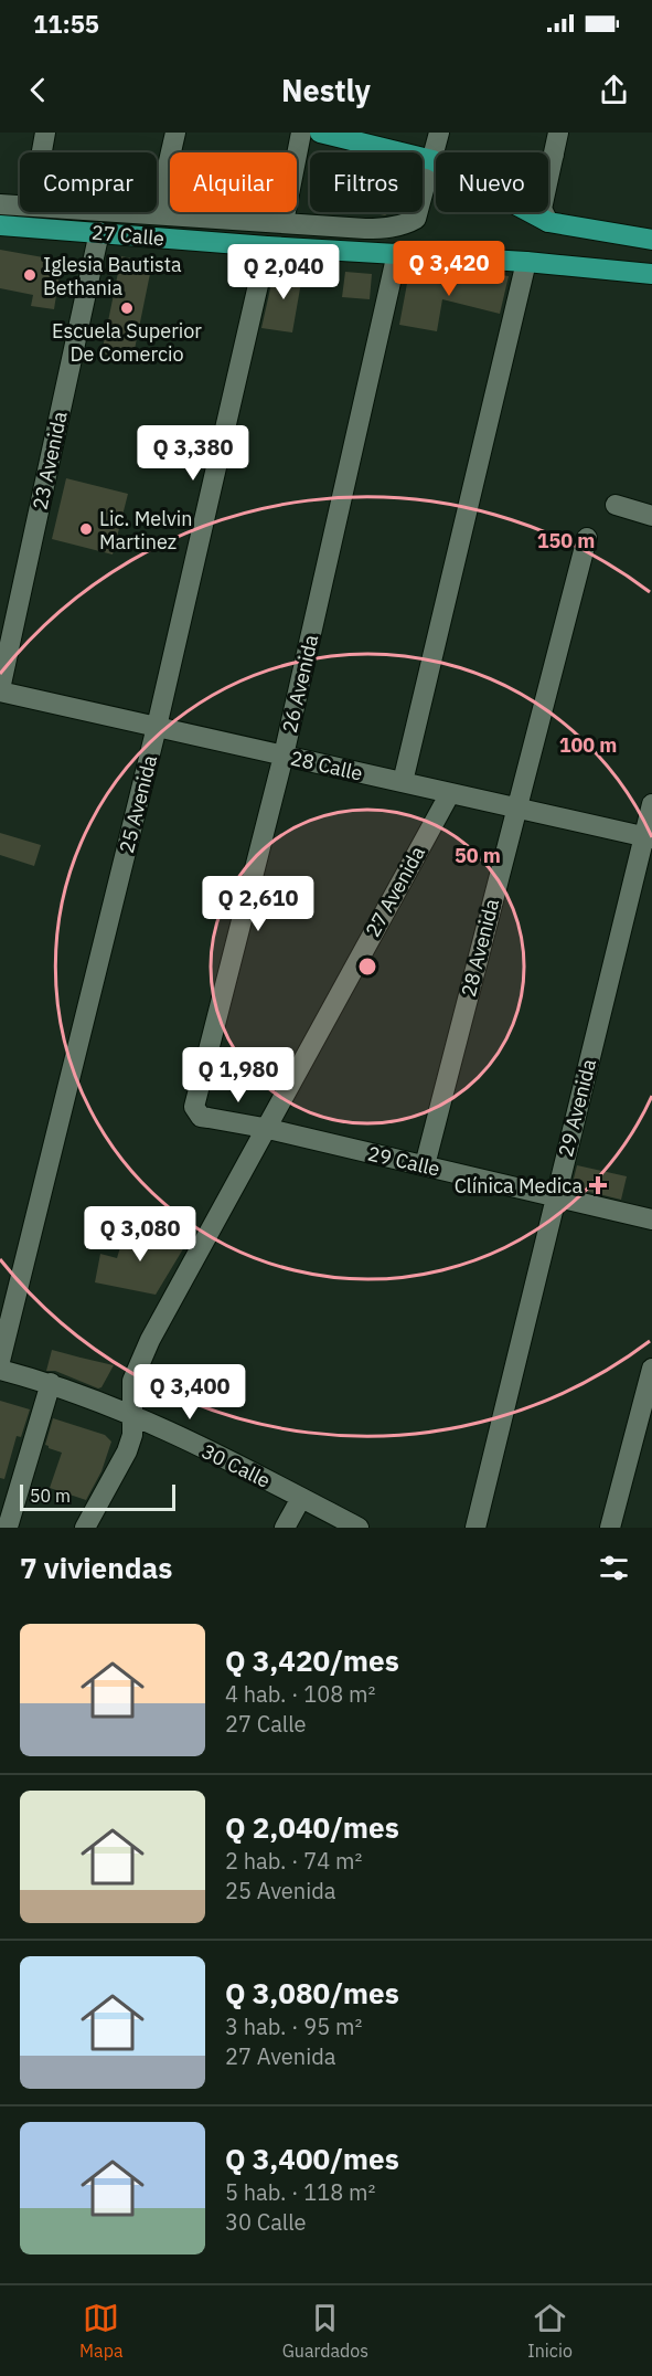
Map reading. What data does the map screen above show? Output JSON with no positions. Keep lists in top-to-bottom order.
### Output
{
  "streets": {
    "main road": ["27 Calle"],
    "street": [
      "23 Avenida",
      "26 Avenida",
      "28 Calle",
      "25 Avenida",
      "27 Avenida",
      "28 Avenida",
      "29 Avenida",
      "29 Calle",
      "30 Calle"
    ]
  },
  "crossings": [
    ["27 Calle", "23 Avenida"],
    ["27 Calle", "26 Avenida"],
    ["27 Calle", "25 Avenida"],
    ["23 Avenida", "28 Calle"],
    ["26 Avenida", "28 Calle"],
    ["26 Avenida", "29 Calle"],
    ["28 Calle", "25 Avenida"],
    ["28 Calle", "27 Avenida"],
    ["28 Calle", "28 Avenida"],
    ["28 Calle", "29 Avenida"],
    ["27 Avenida", "29 Calle"],
    ["27 Avenida", "30 Calle"],
    ["28 Avenida", "29 Calle"],
    ["29 Avenida", "29 Calle"]
  ],
  "places": {
    "other": ["Iglesia Bautista Bethania", "Escuela Superior De Comercio", "Lic. Melvin Martinez"],
    "health": ["Clínica Medica"]
  },
  "scale_bar": "50 m",
  "page": {
    "status": "11:55",
    "header": "Nestly",
    "chip": [
      "Comprar",
      "Alquilar",
      "Filtros",
      "Nuevo"
    ],
    "price": [
      "Q 3,420",
      "Q 2,040",
      "Q 3,380",
      "Q 2,610",
      "Q 1,980",
      "Q 3,080",
      "Q 3,400"
    ],
    "scale": "50 m",
    "heading": "7 viviendas",
    "list": [
      {
        "name": "Q 3,420/mes",
        "note": "4 hab. · 108 m² · 27 Calle"
      },
      {
        "name": "Q 2,040/mes",
        "note": "2 hab. · 74 m² · 25 Avenida"
      },
      {
        "name": "Q 3,080/mes",
        "note": "3 hab. · 95 m² · 27 Avenida"
      },
      {
        "name": "Q 3,400/mes",
        "note": "5 hab. · 118 m² · 30 Calle"
      }
    ],
    "tabs": ["Mapa", "Guardados", "Inicio"]
  },
  "rings": ["150 m", "100 m", "50 m"]
}
